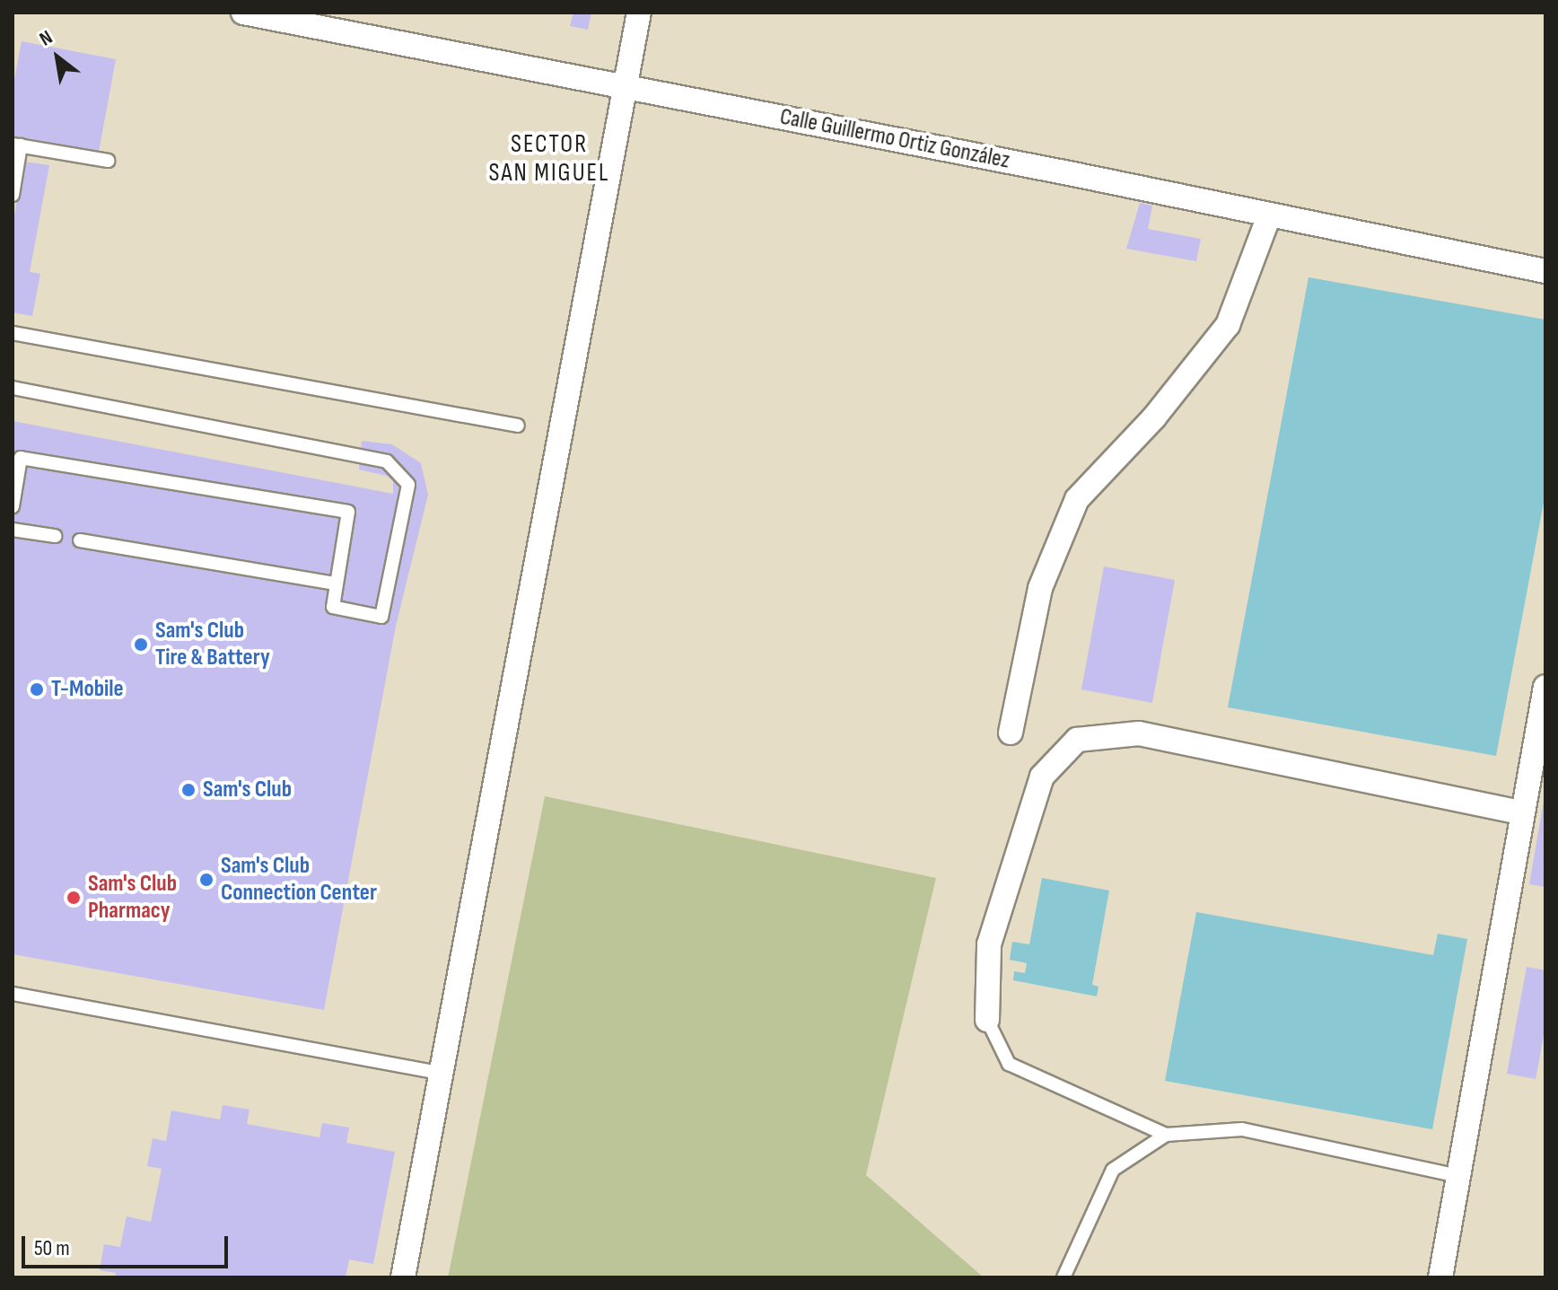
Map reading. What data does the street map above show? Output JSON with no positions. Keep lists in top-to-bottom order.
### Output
{
  "streets": {
    "street": ["Calle Guillermo Ortiz González"]
  },
  "districts": ["SECTOR SAN MIGUEL"],
  "places": [
    "Sam's Club Tire & Battery",
    "T-Mobile",
    "Sam's Club",
    "Sam's Club Connection Center",
    "Sam's Club Pharmacy"
  ],
  "scale_bar": "50 m",
  "north": "top left"
}
